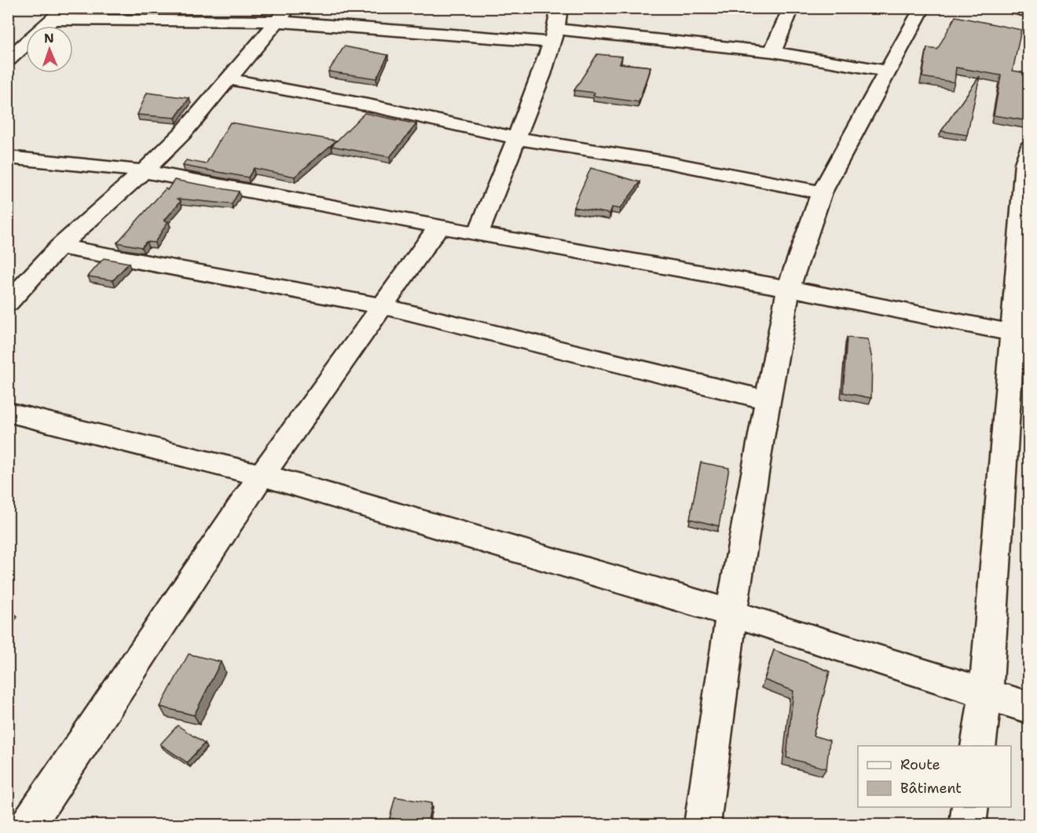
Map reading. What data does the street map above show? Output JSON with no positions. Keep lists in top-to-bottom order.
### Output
{
  "legend": ["Route", "Bâtiment"],
  "north": "top"
}
